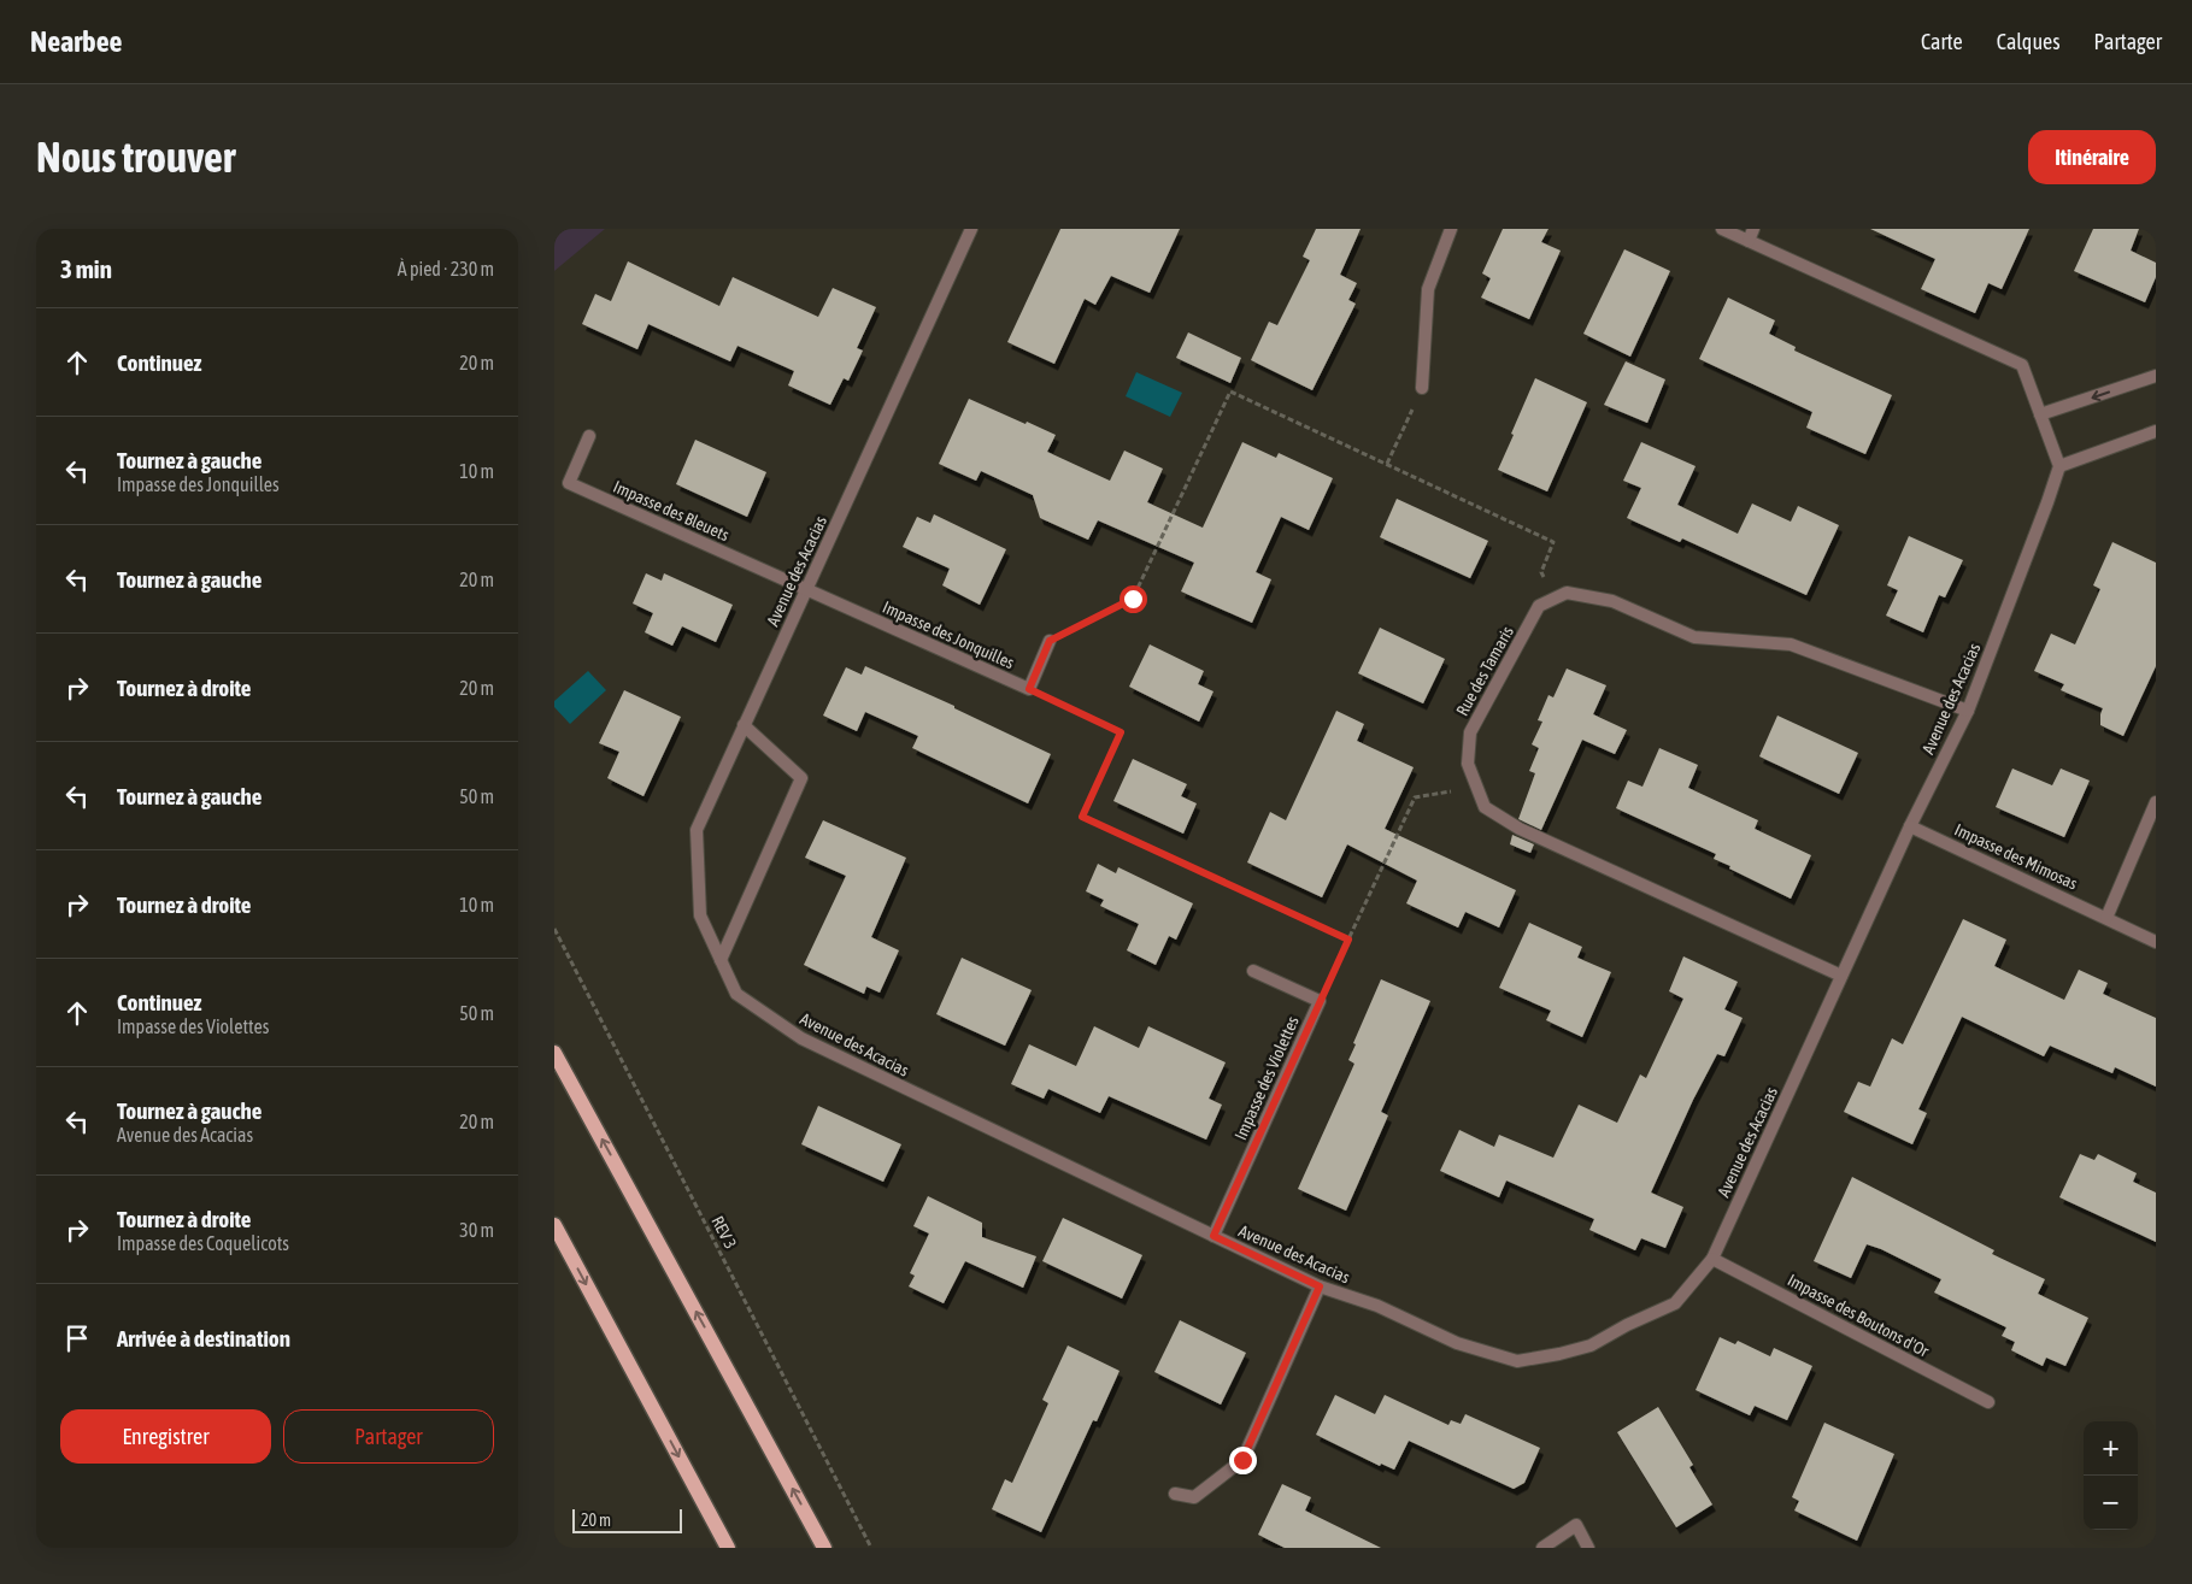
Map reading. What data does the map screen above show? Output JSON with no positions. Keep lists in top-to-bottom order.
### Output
{
  "streets": {
    "street": [
      "Impasse des Bleuets",
      "Avenue des Acacias",
      "Impasse des Jonquilles",
      "Rue des Tamaris",
      "Impasse des Mimosas",
      "Impasse des Violettes",
      "Impasse des Boutons d'Or"
    ],
    "path": ["REV 3"]
  },
  "crossings": [
    ["Impasse des Bleuets", "Avenue des Acacias"],
    ["Impasse des Bleuets", "Impasse des Jonquilles"],
    ["Avenue des Acacias", "Impasse des Jonquilles"],
    ["Avenue des Acacias", "Rue des Tamaris"],
    ["Avenue des Acacias", "Impasse des Mimosas"],
    ["Avenue des Acacias", "Impasse des Violettes"],
    ["Avenue des Acacias", "Impasse des Boutons d'Or"]
  ],
  "scale_bar": "20 m",
  "page": {
    "header": "Nearbee",
    "nav": ["Carte", "Calques", "Partager"],
    "buttons": [
      "Itinéraire",
      ["Enregistrer", "Partager"]
    ],
    "title": "Nous trouver",
    "heading": ["3 min", "À pied · 230 m"],
    "list": [
      ["Continuez", "20 m"],
      ["Tournez à gauche", "Impasse des Jonquilles", "10 m"],
      ["Tournez à gauche", "20 m"],
      ["Tournez à droite", "20 m"],
      ["Tournez à gauche", "50 m"],
      ["Tournez à droite", "10 m"],
      ["Continuez", "Impasse des Violettes", "50 m"],
      ["Tournez à gauche", "Avenue des Acacias", "20 m"],
      ["Tournez à droite", "Impasse des Coquelicots", "30 m"],
      "Arrivée à destination"
    ],
    "map_buttons": ["+", "−"],
    "scale": "20 m"
  }
}
